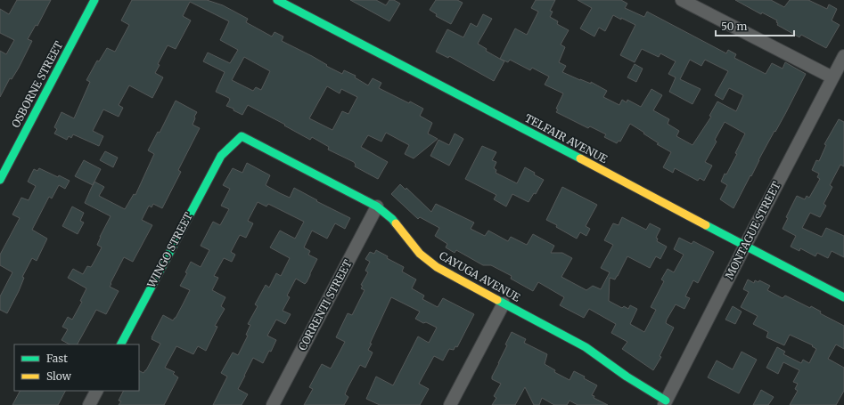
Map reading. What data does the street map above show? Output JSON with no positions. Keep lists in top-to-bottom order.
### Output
{
  "streets": {
    "street": [
      "OSBORNE STREET",
      "TELFAIR AVENUE",
      "MONTAGUE STREET",
      "WINGO STREET",
      "CAYUGA AVENUE",
      "CORRENTI STREET"
    ]
  },
  "crossings": [
    ["TELFAIR AVENUE", "MONTAGUE STREET"],
    ["MONTAGUE STREET", "CAYUGA AVENUE"],
    ["WINGO STREET", "CAYUGA AVENUE"],
    ["CAYUGA AVENUE", "CORRENTI STREET"]
  ],
  "legend": ["Fast", "Slow"],
  "scale_bar": "50 m"
}
